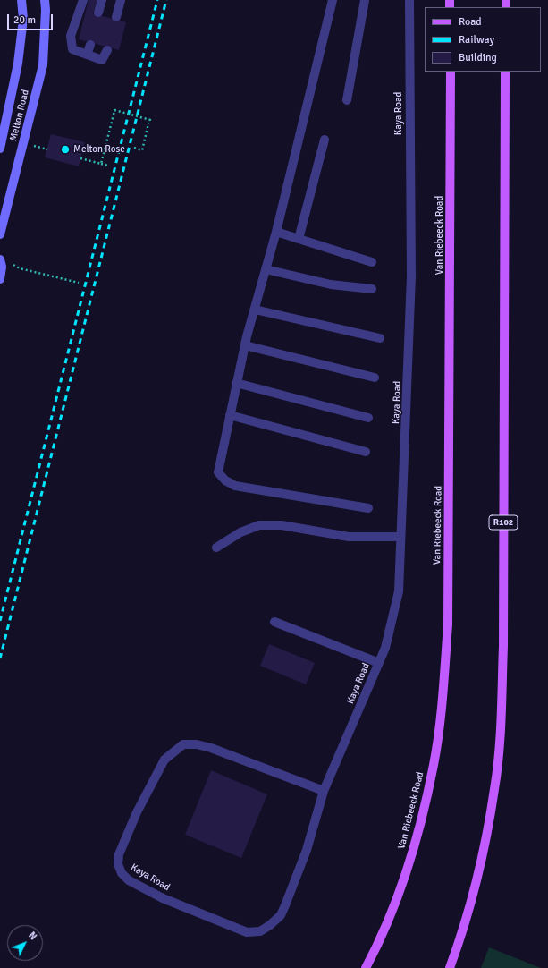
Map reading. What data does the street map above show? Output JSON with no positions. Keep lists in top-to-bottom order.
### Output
{
  "streets": {
    "main road": ["Van Riebeeck Road", "R102"],
    "street": ["Melton Road"],
    "lane": ["Kaya Road"]
  },
  "places": ["Melton Rose"],
  "legend": ["Road", "Railway", "Building"],
  "scale_bar": "20 m",
  "north": "top right"
}
